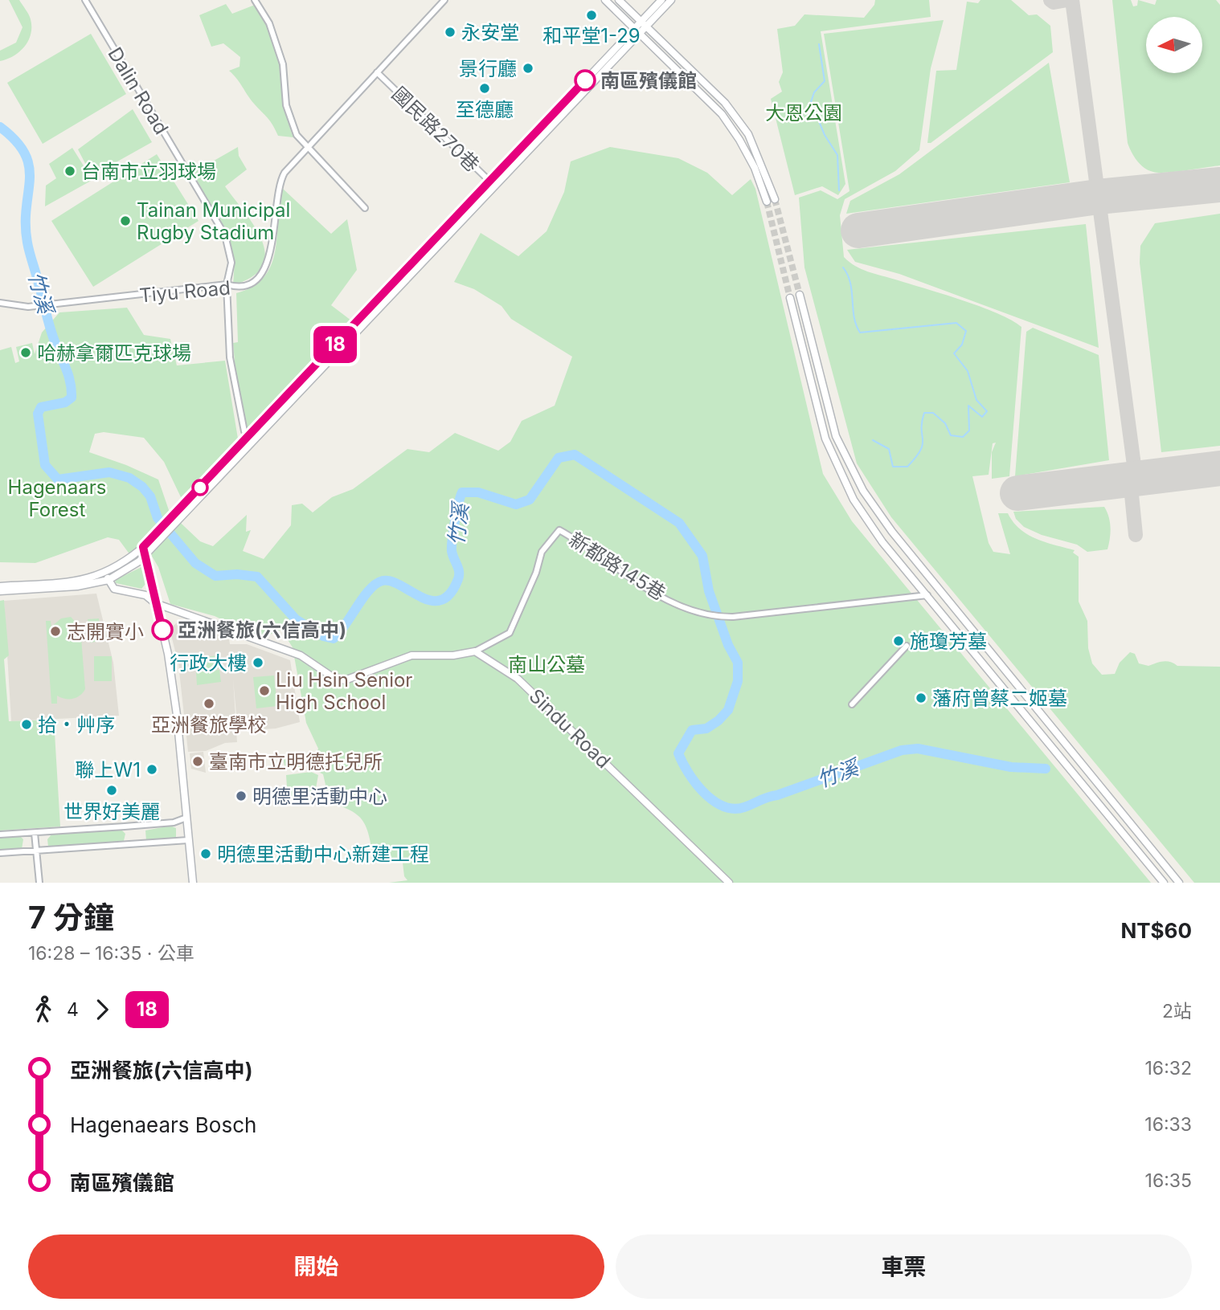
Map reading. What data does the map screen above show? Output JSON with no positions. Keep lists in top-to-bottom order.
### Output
{
  "streets": {
    "street": [
      "Dalin Road",
      "國民路270巷",
      "Tiyu Road",
      "新都路145巷",
      "Sindu Road"
    ]
  },
  "crossings": [
    ["Dalin Road", "Tiyu Road"],
    ["國民路270巷", "Tiyu Road"],
    ["新都路145巷", "Sindu Road"]
  ],
  "water": ["竹溪"],
  "parks": ["大恩公園", "Hagenaars Forest", "南山公墓"],
  "places": [
    "和平堂1-29",
    "永安堂",
    "景行廳",
    "南區殯儀館",
    "至德廳",
    "台南市立羽球場",
    "Tainan Municipal Rugby Stadium",
    "哈赫拿爾匹克球場",
    "亞洲餐旅(六信高中)",
    "志開實小",
    "施瓊芳墓",
    "行政大樓",
    "Liu Hsin Senior High School",
    "藩府曾蔡二姬墓",
    "亞洲餐旅學校",
    "拾・艸序",
    "臺南市立明德托兒所",
    "聯上W1",
    "世界好美麗",
    "明德里活動中心",
    "明德里活動中心新建工程"
  ],
  "lines": ["bus line 18"],
  "north": "left",
  "page": {
    "on_map": "18",
    "heading": ["7 分鐘", "16:28 – 16:35 · 公車", "NT$60"],
    "legs": ["4", "18", "2站"],
    "list": [
      {
        "name": "亞洲餐旅(六信高中)",
        "value": "16:32"
      },
      {
        "name": "Hagenaears Bosch",
        "value": "16:33"
      },
      {
        "name": "南區殯儀館",
        "value": "16:35"
      }
    ],
    "buttons": ["開始", "車票"]
  }
}
